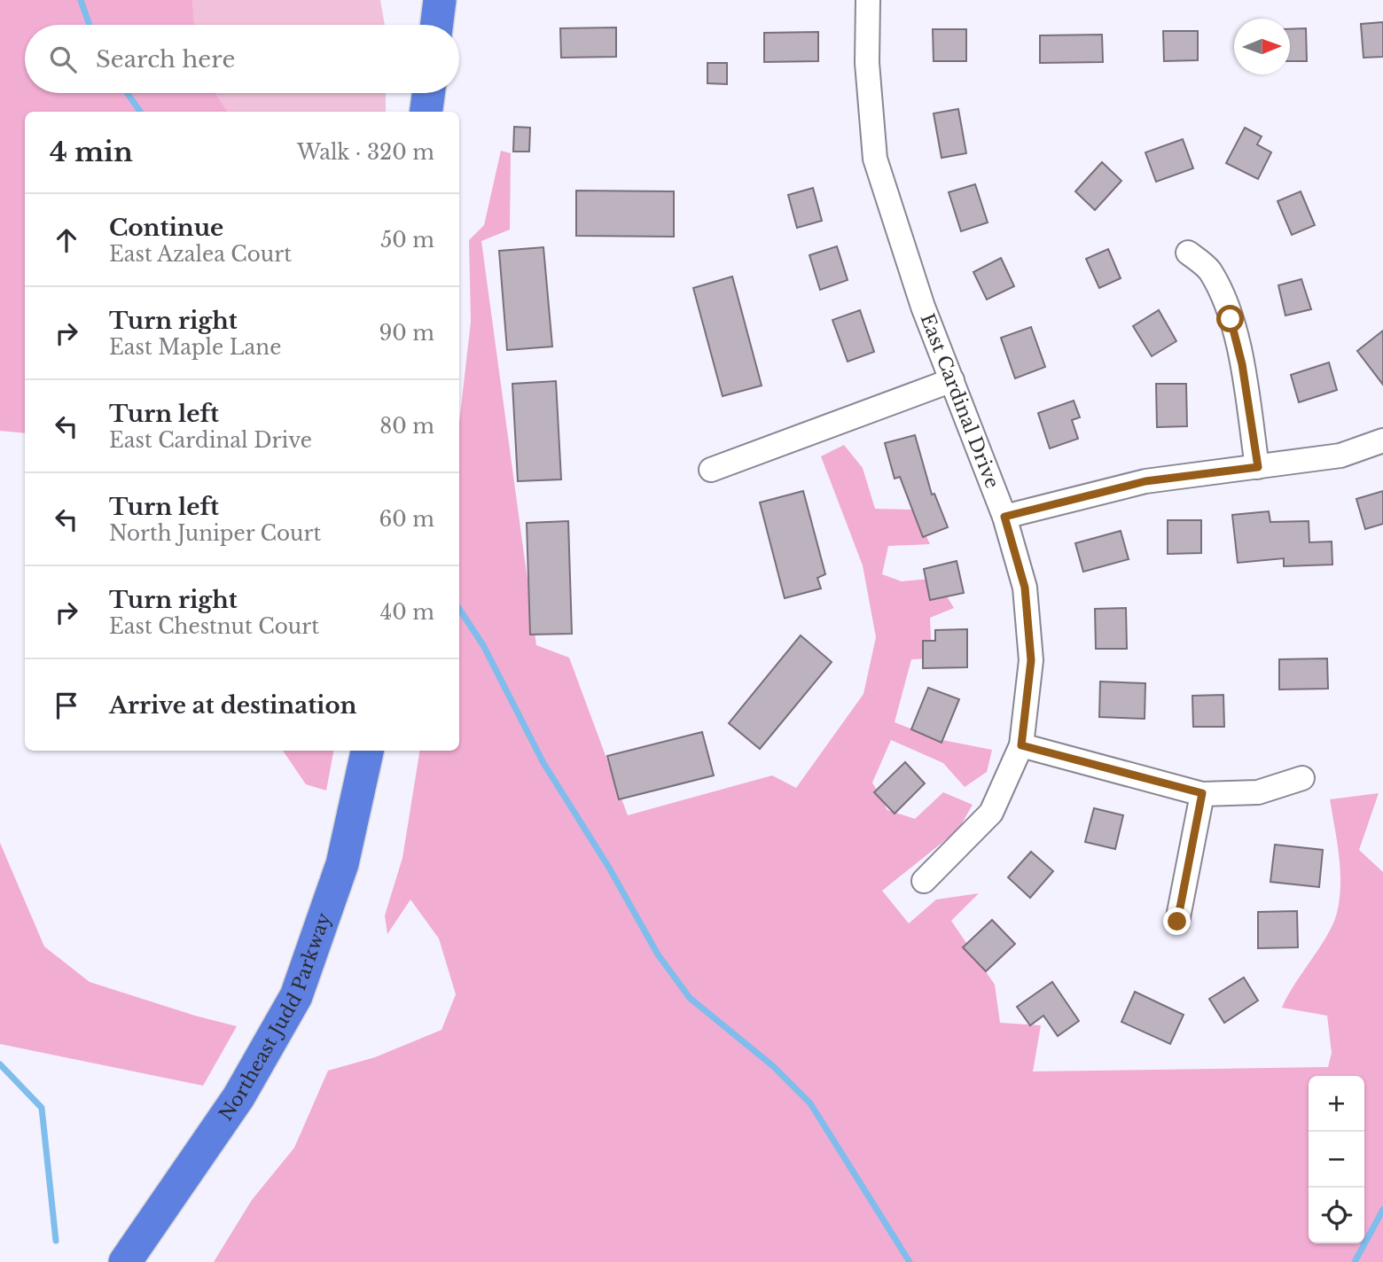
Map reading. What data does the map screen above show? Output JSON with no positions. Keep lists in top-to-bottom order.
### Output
{
  "streets": {
    "highway": ["Northeast Judd Parkway"],
    "street": ["East Cardinal Drive"]
  },
  "north": "right",
  "page": {
    "search": "Search here",
    "heading": ["4 min", "Walk · 320 m"],
    "list": [
      ["Continue", "East Azalea Court", "50 m"],
      ["Turn right", "East Maple Lane", "90 m"],
      ["Turn left", "East Cardinal Drive", "80 m"],
      ["Turn left", "North Juniper Court", "60 m"],
      ["Turn right", "East Chestnut Court", "40 m"],
      "Arrive at destination"
    ],
    "map_buttons": ["+", "−"]
  }
}
